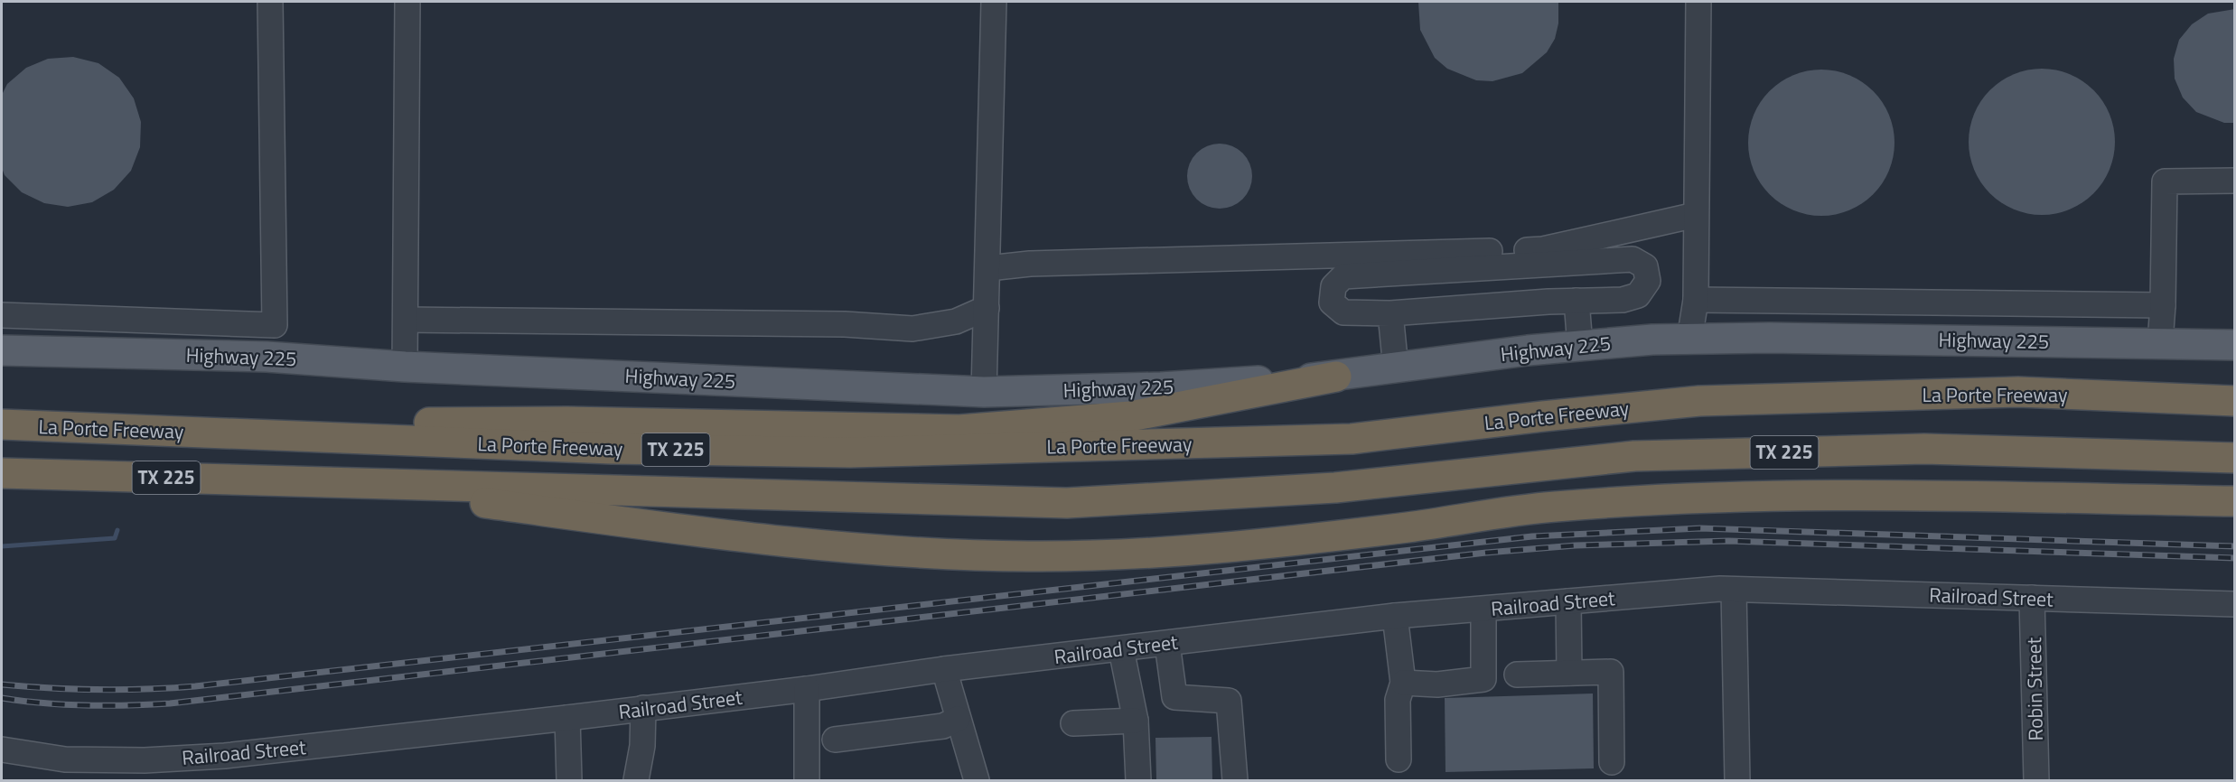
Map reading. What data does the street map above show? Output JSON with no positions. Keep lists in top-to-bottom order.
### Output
{
  "streets": {
    "highway": ["La Porte Freeway", "TX 225"],
    "main road": ["Highway 225"],
    "street": ["Railroad Street", "Robin Street"]
  },
  "crossings": [
    ["Railroad Street", "Robin Street"]
  ]
}
